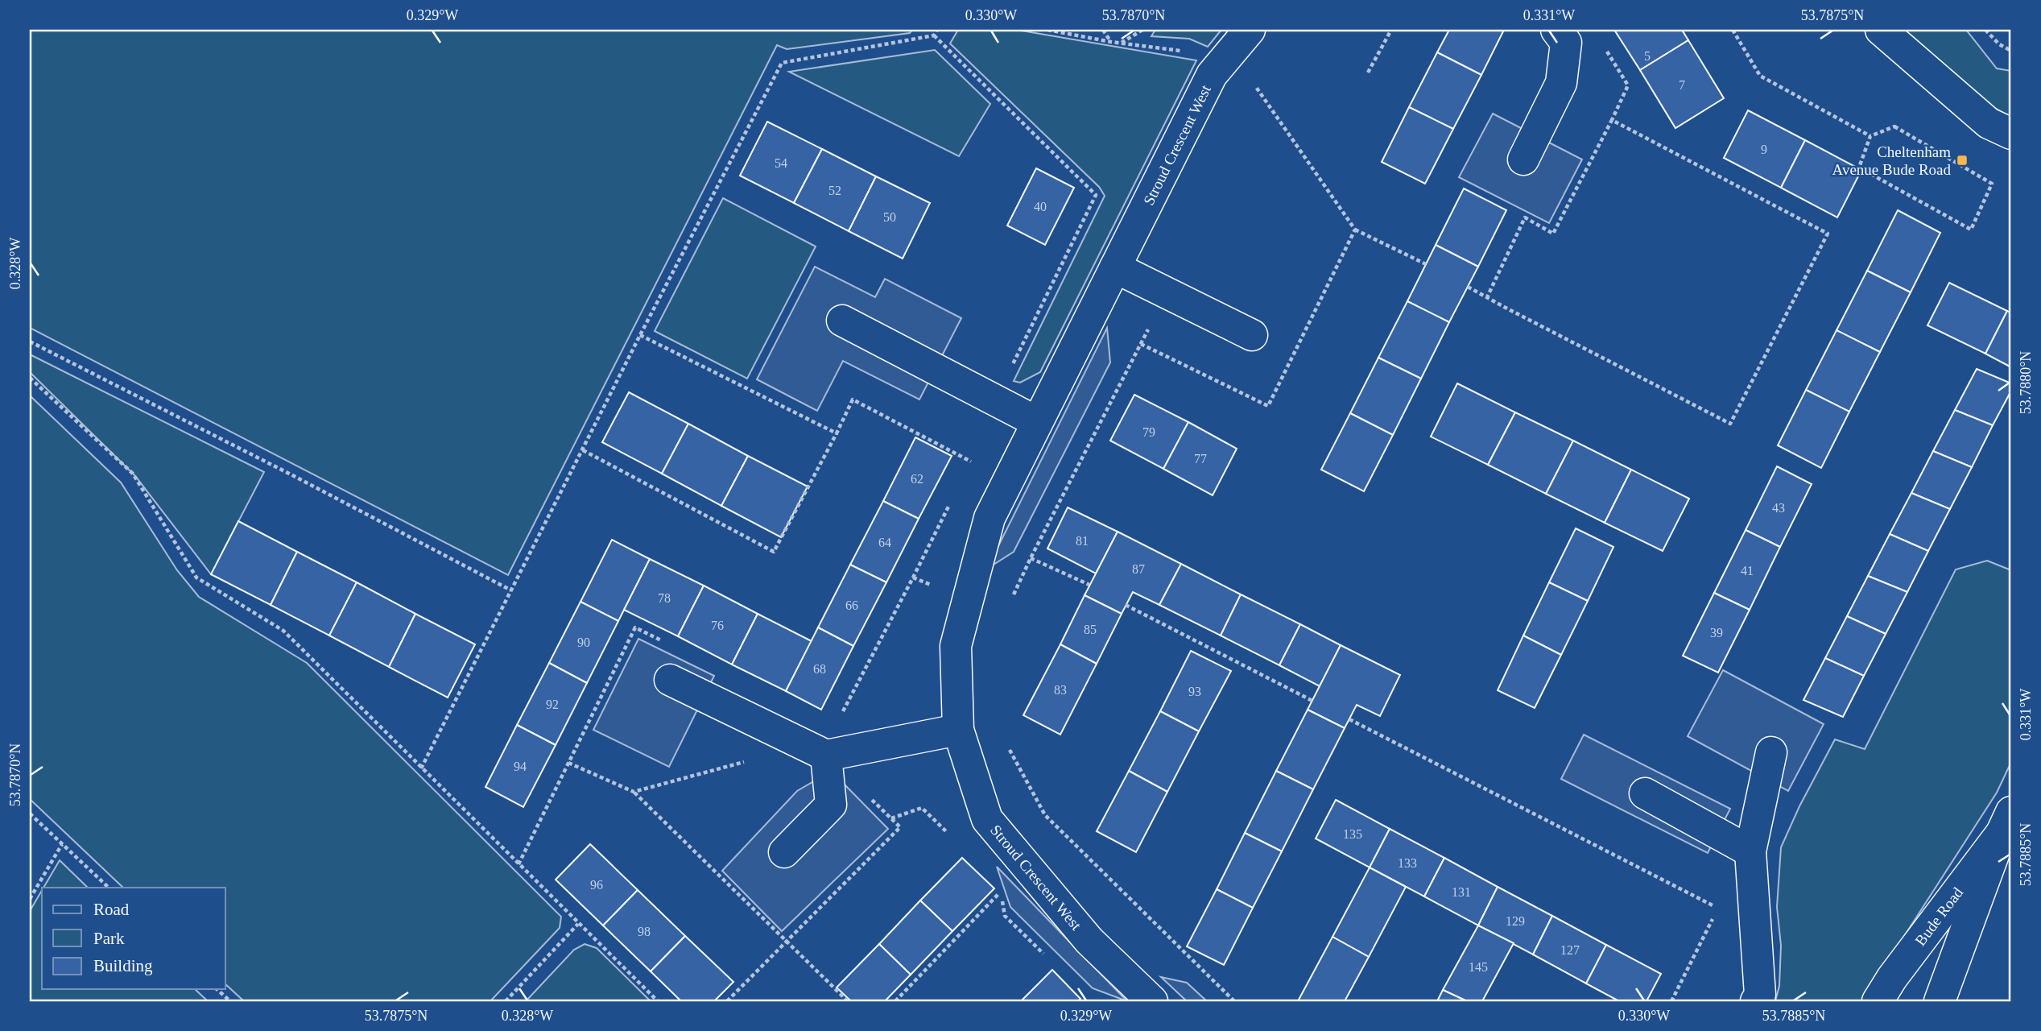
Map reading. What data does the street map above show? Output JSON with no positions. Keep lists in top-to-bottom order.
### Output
{
  "streets": {
    "street": ["Stroud Crescent West", "Bude Road"]
  },
  "places": {
    "transit": ["Cheltenham Avenue Bude Road"]
  },
  "house_numbers": [
    "5",
    "7",
    "9",
    "54",
    "52",
    "40",
    "50",
    "79",
    "77",
    "62",
    "43",
    "81",
    "64",
    "87",
    "41",
    "78",
    "66",
    "76",
    "85",
    "39",
    "90",
    "68",
    "83",
    "93",
    "92",
    "94",
    "135",
    "133",
    "96",
    "131",
    "129",
    "98",
    "127",
    "145"
  ],
  "legend": ["Road", "Park", "Building"],
  "coordinates": [
    "0.329°W",
    "0.330°W",
    "53.7870°N",
    "0.331°W",
    "53.7875°N",
    "0.328°W",
    "53.7880°N",
    "53.7885°N"
  ]
}
